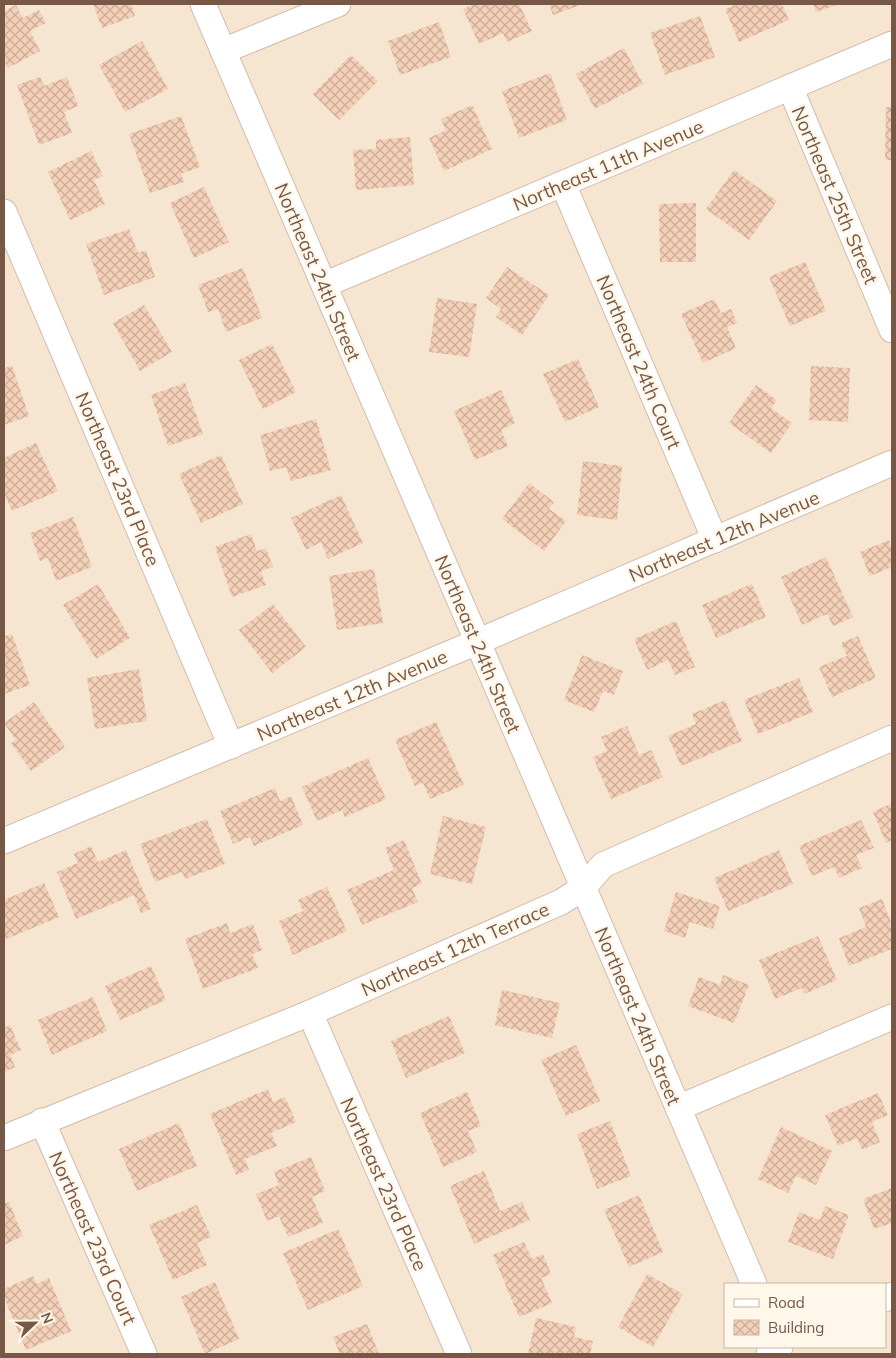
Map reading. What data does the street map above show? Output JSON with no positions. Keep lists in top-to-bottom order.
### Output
{
  "streets": {
    "street": [
      "Northeast 11th Avenue",
      "Northeast 25th Street",
      "Northeast 24th Street",
      "Northeast 24th Court",
      "Northeast 23rd Place",
      "Northeast 12th Avenue",
      "Northeast 12th Terrace",
      "Northeast 23rd Court"
    ]
  },
  "crossings": [
    ["Northeast 11th Avenue", "Northeast 25th Street"],
    ["Northeast 11th Avenue", "Northeast 24th Street"],
    ["Northeast 11th Avenue", "Northeast 24th Court"],
    ["Northeast 24th Street", "Northeast 12th Avenue"],
    ["Northeast 24th Street", "Northeast 12th Terrace"],
    ["Northeast 24th Court", "Northeast 12th Avenue"],
    ["Northeast 23rd Place", "Northeast 12th Avenue"],
    ["Northeast 23rd Place", "Northeast 12th Terrace"],
    ["Northeast 12th Terrace", "Northeast 23rd Court"]
  ],
  "legend": ["Road", "Building"],
  "north": "right"
}
